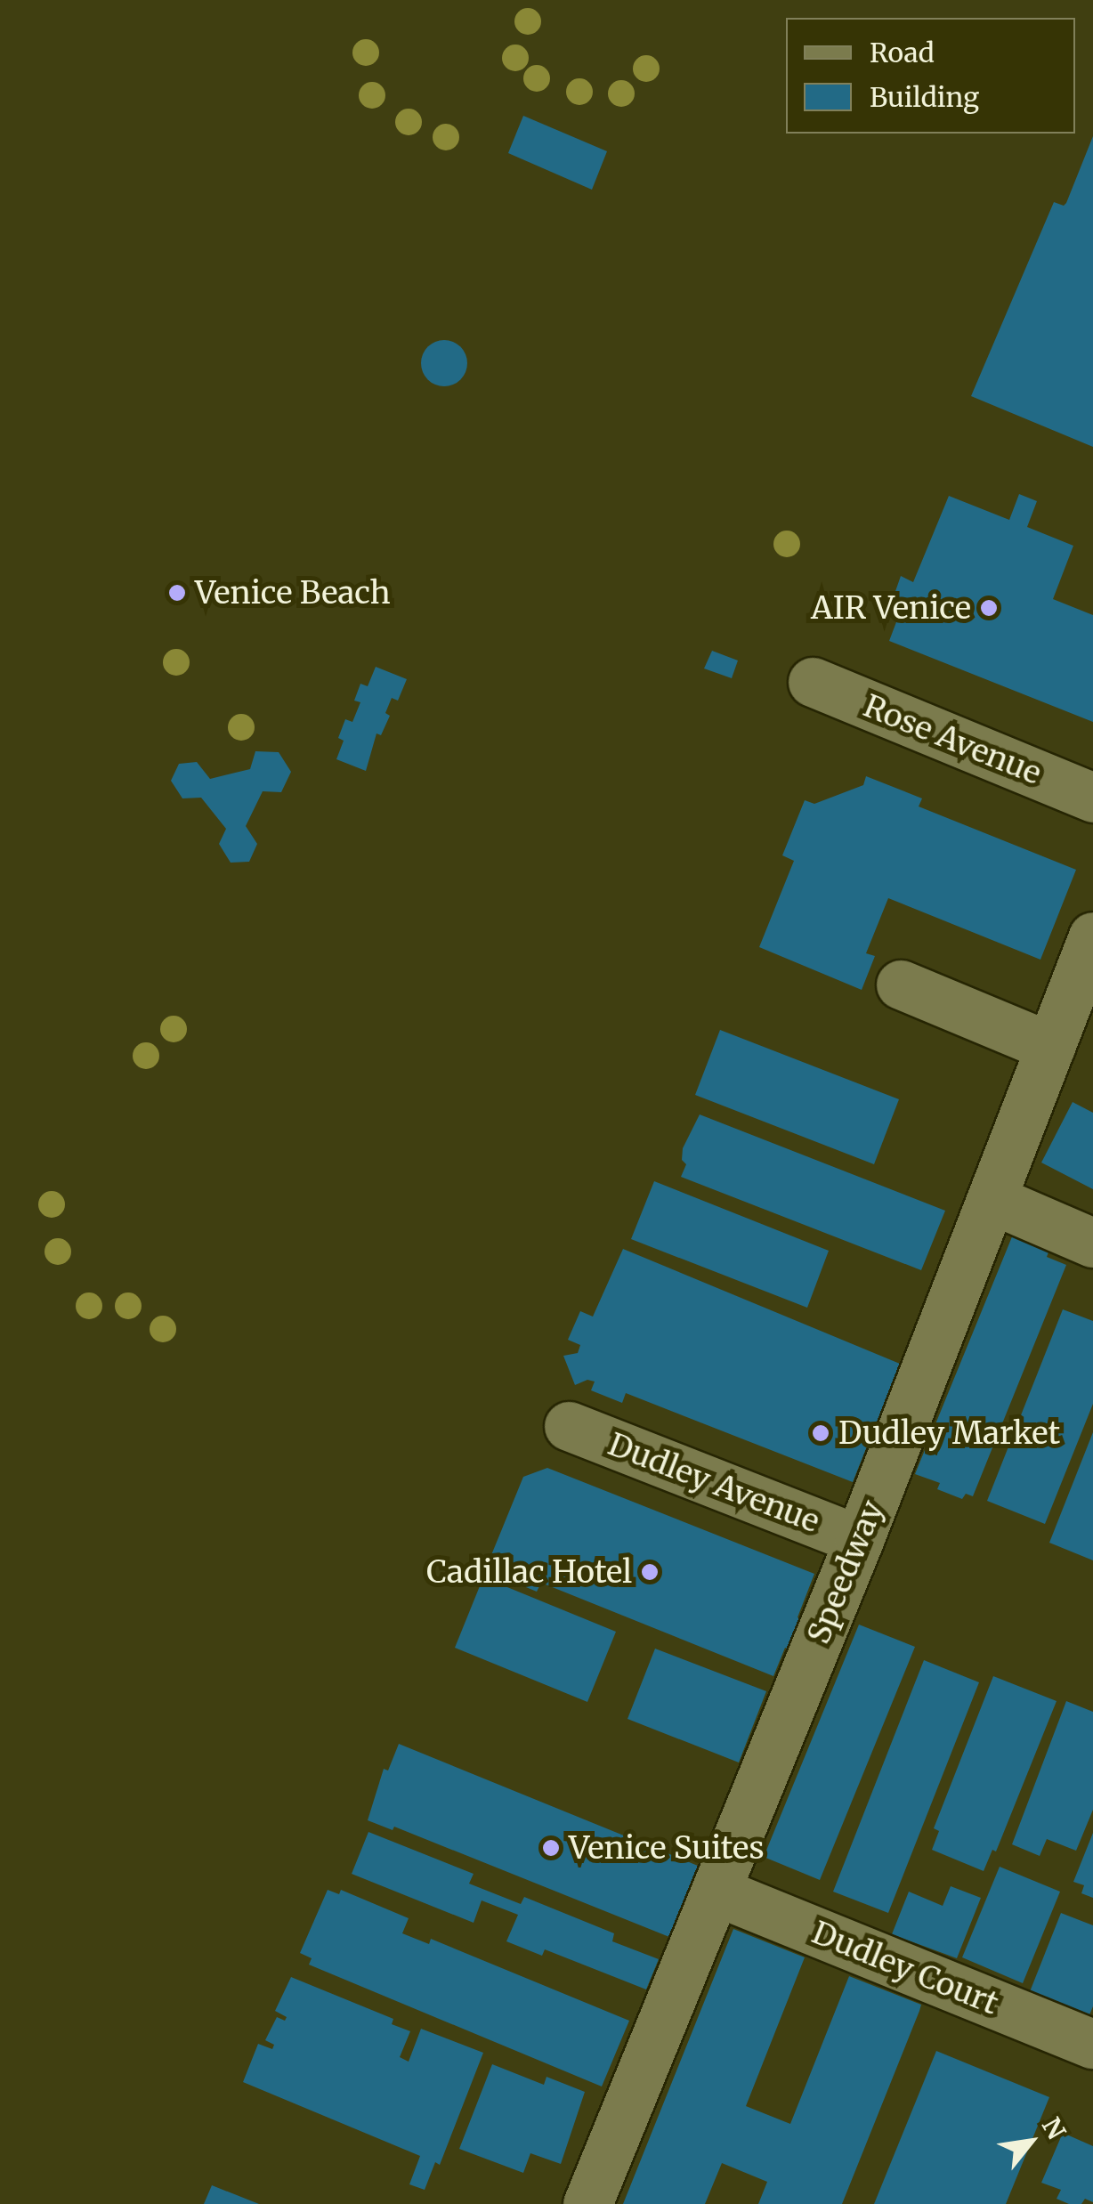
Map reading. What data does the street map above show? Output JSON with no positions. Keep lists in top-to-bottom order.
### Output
{
  "streets": {
    "street": [
      "Rose Avenue",
      "Dudley Avenue",
      "Speedway",
      "Dudley Court"
    ]
  },
  "crossings": [
    ["Dudley Avenue", "Speedway"],
    ["Speedway", "Dudley Court"]
  ],
  "places": [
    "Venice Beach",
    "AIR Venice",
    "Dudley Market",
    "Cadillac Hotel",
    "Venice Suites"
  ],
  "legend": ["Road", "Building"],
  "north": "top right"
}
